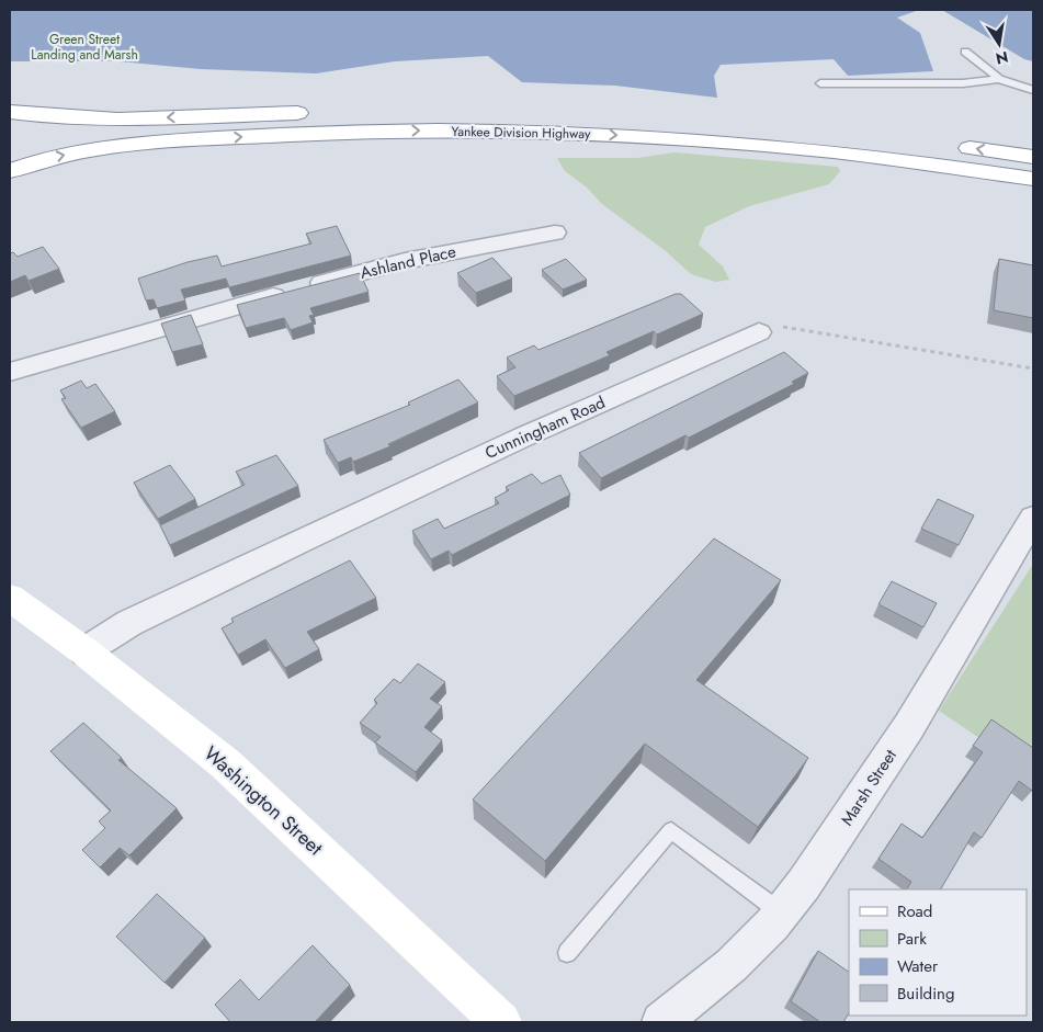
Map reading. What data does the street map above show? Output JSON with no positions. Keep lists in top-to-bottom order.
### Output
{
  "streets": {
    "main road": ["Yankee Division Highway", "Washington Street"],
    "street": ["Ashland Place", "Cunningham Road", "Marsh Street"]
  },
  "crossings": [
    ["Cunningham Road", "Washington Street"]
  ],
  "parks": ["Green Street Landing and Marsh"],
  "legend": [
    "Road",
    "Park",
    "Water",
    "Building"
  ],
  "north": "bottom"
}
